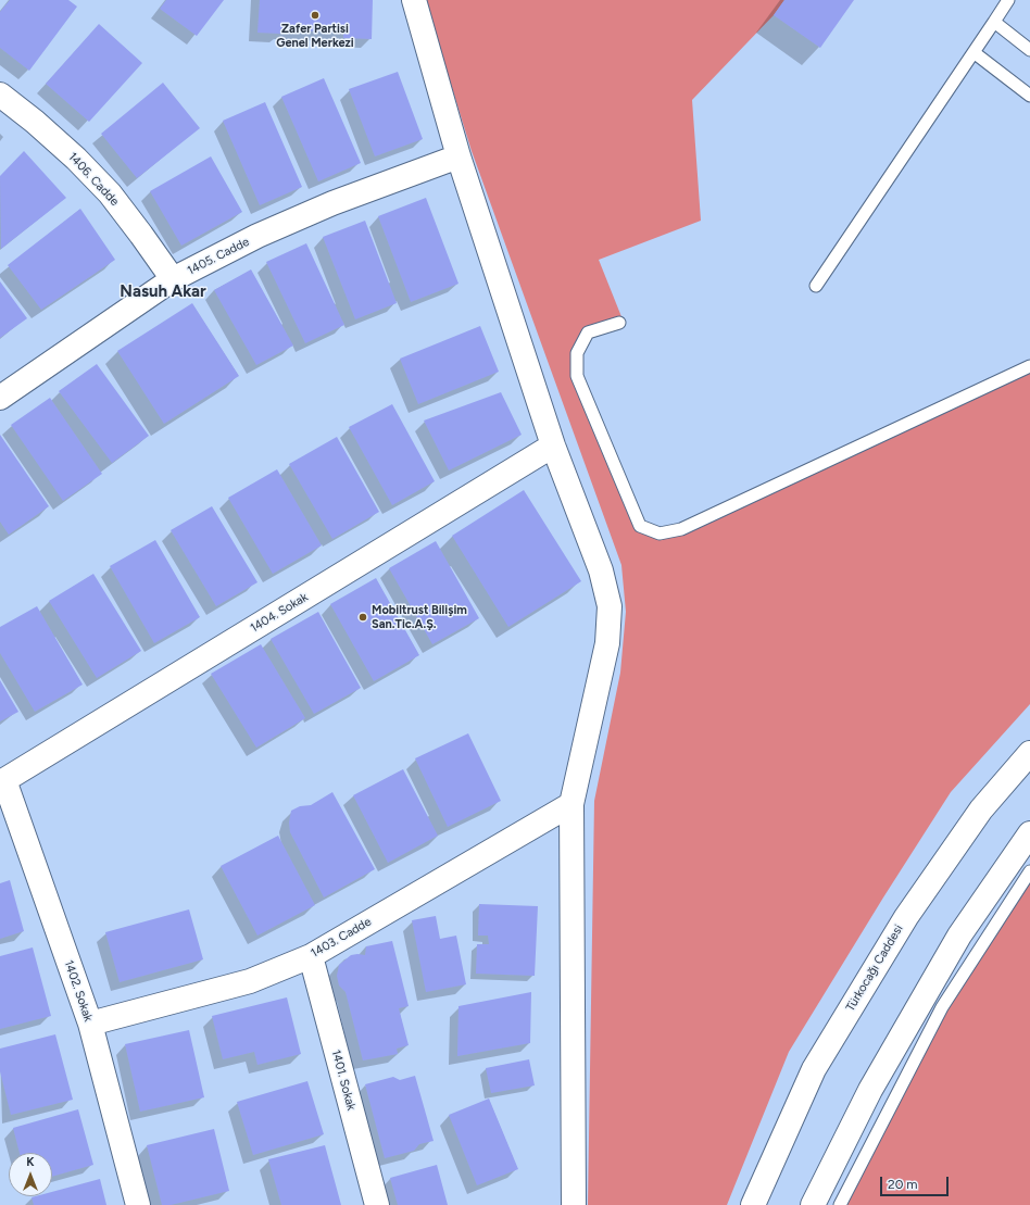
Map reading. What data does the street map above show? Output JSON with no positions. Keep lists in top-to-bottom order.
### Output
{
  "streets": {
    "street": [
      "1406. Cadde",
      "1405. Cadde",
      "1404. Sokak",
      "1403. Cadde",
      "Türkocağı Caddesi",
      "1402. Sokak",
      "1401. Sokak"
    ]
  },
  "crossings": [
    ["1406. Cadde", "1405. Cadde"],
    ["1404. Sokak", "1402. Sokak"],
    ["1403. Cadde", "1402. Sokak"],
    ["1403. Cadde", "1401. Sokak"]
  ],
  "districts": ["Nasuh Akar"],
  "places": ["Zafer Partisi Genel Merkezi", "Mobiltrust Bilişim San.Tic.A.Ş."],
  "scale_bar": "20 m",
  "north": "top"
}
